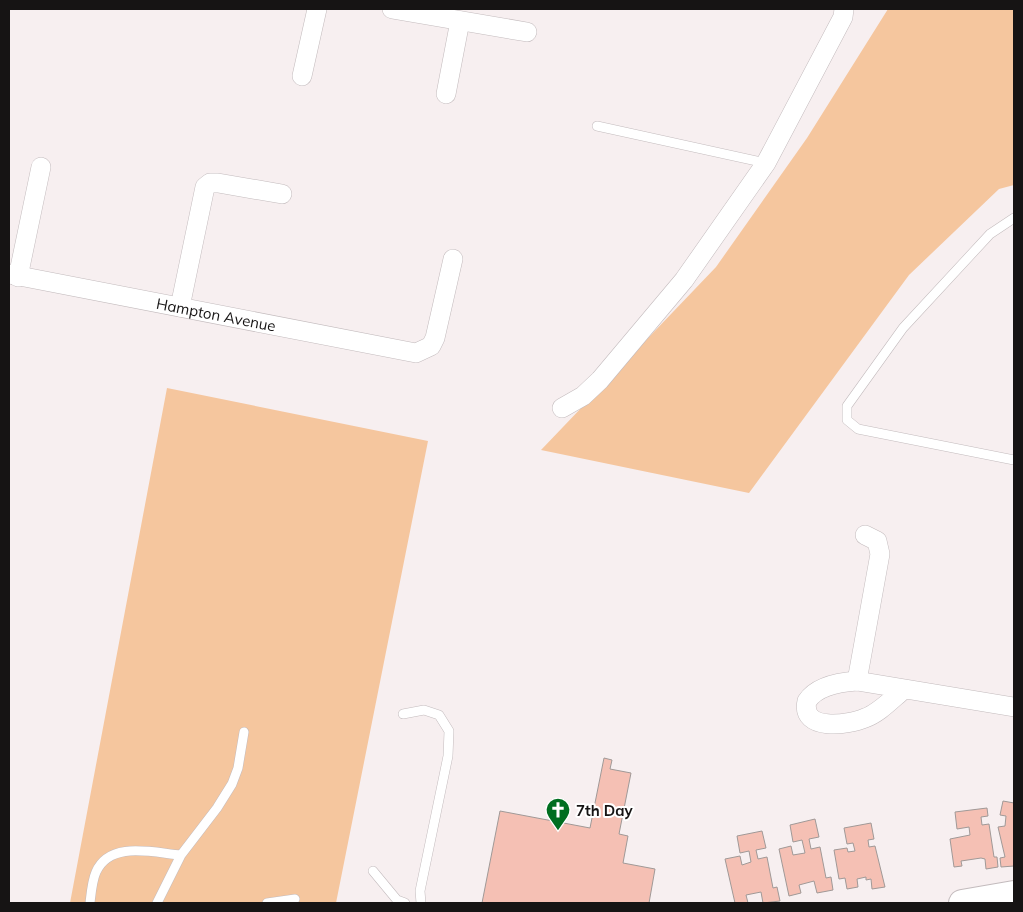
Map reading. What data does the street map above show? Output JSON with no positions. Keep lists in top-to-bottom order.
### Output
{
  "streets": {
    "street": ["Hampton Avenue"]
  },
  "places": {
    "church": ["7th Day"]
  }
}
